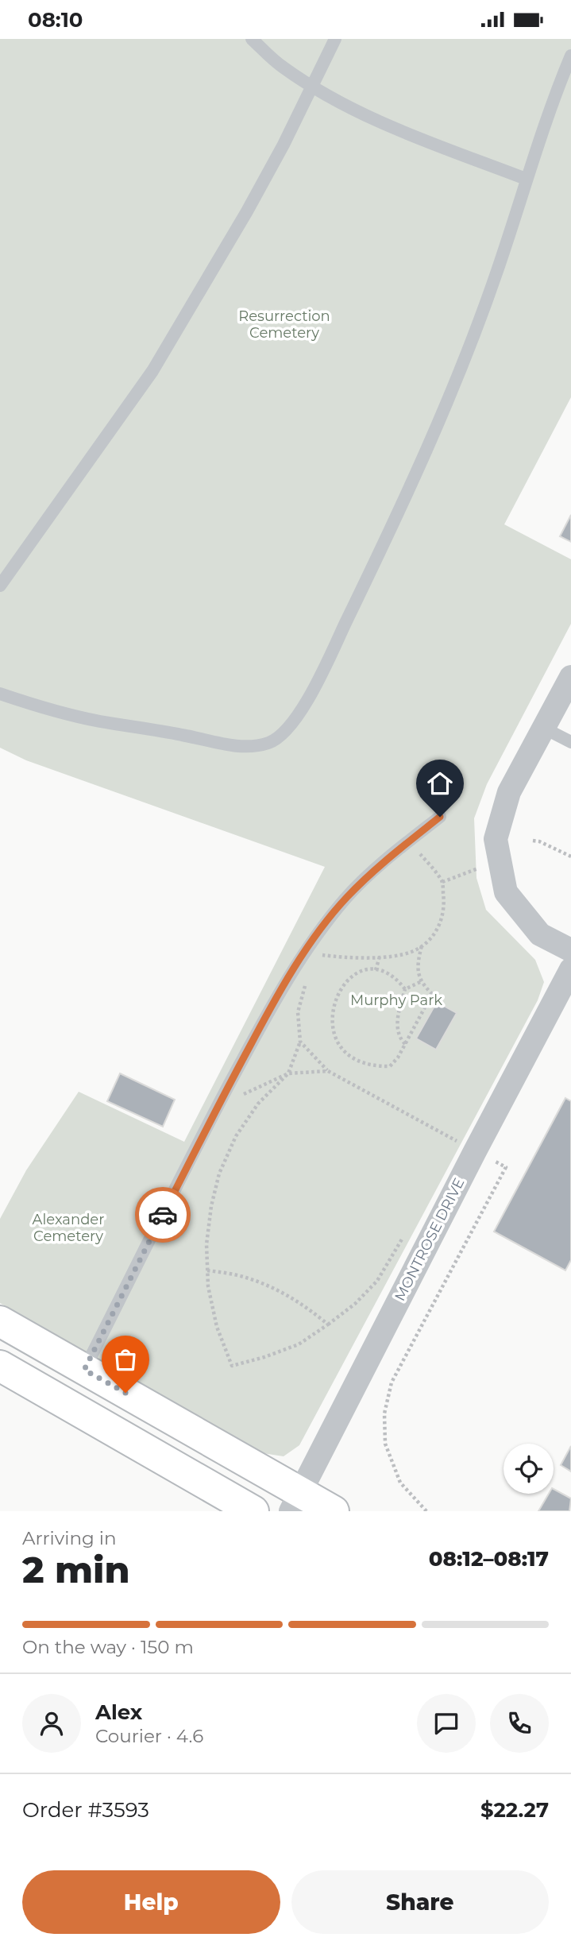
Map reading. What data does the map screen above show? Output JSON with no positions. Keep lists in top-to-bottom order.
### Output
{
  "streets": {
    "street": ["MONTROSE DRIVE"]
  },
  "parks": ["Resurrection Cemetery", "Murphy Park", "Alexander Cemetery"],
  "page": {
    "status": "08:10",
    "heading": ["2 min", "Arriving in", "08:12–08:17"],
    "panel": [
      "Alex",
      "Courier · 4.6",
      "Order #3593",
      "$22.27"
    ],
    "bar": "On the way · 150 m",
    "buttons": ["Help", "Share"]
  }
}
